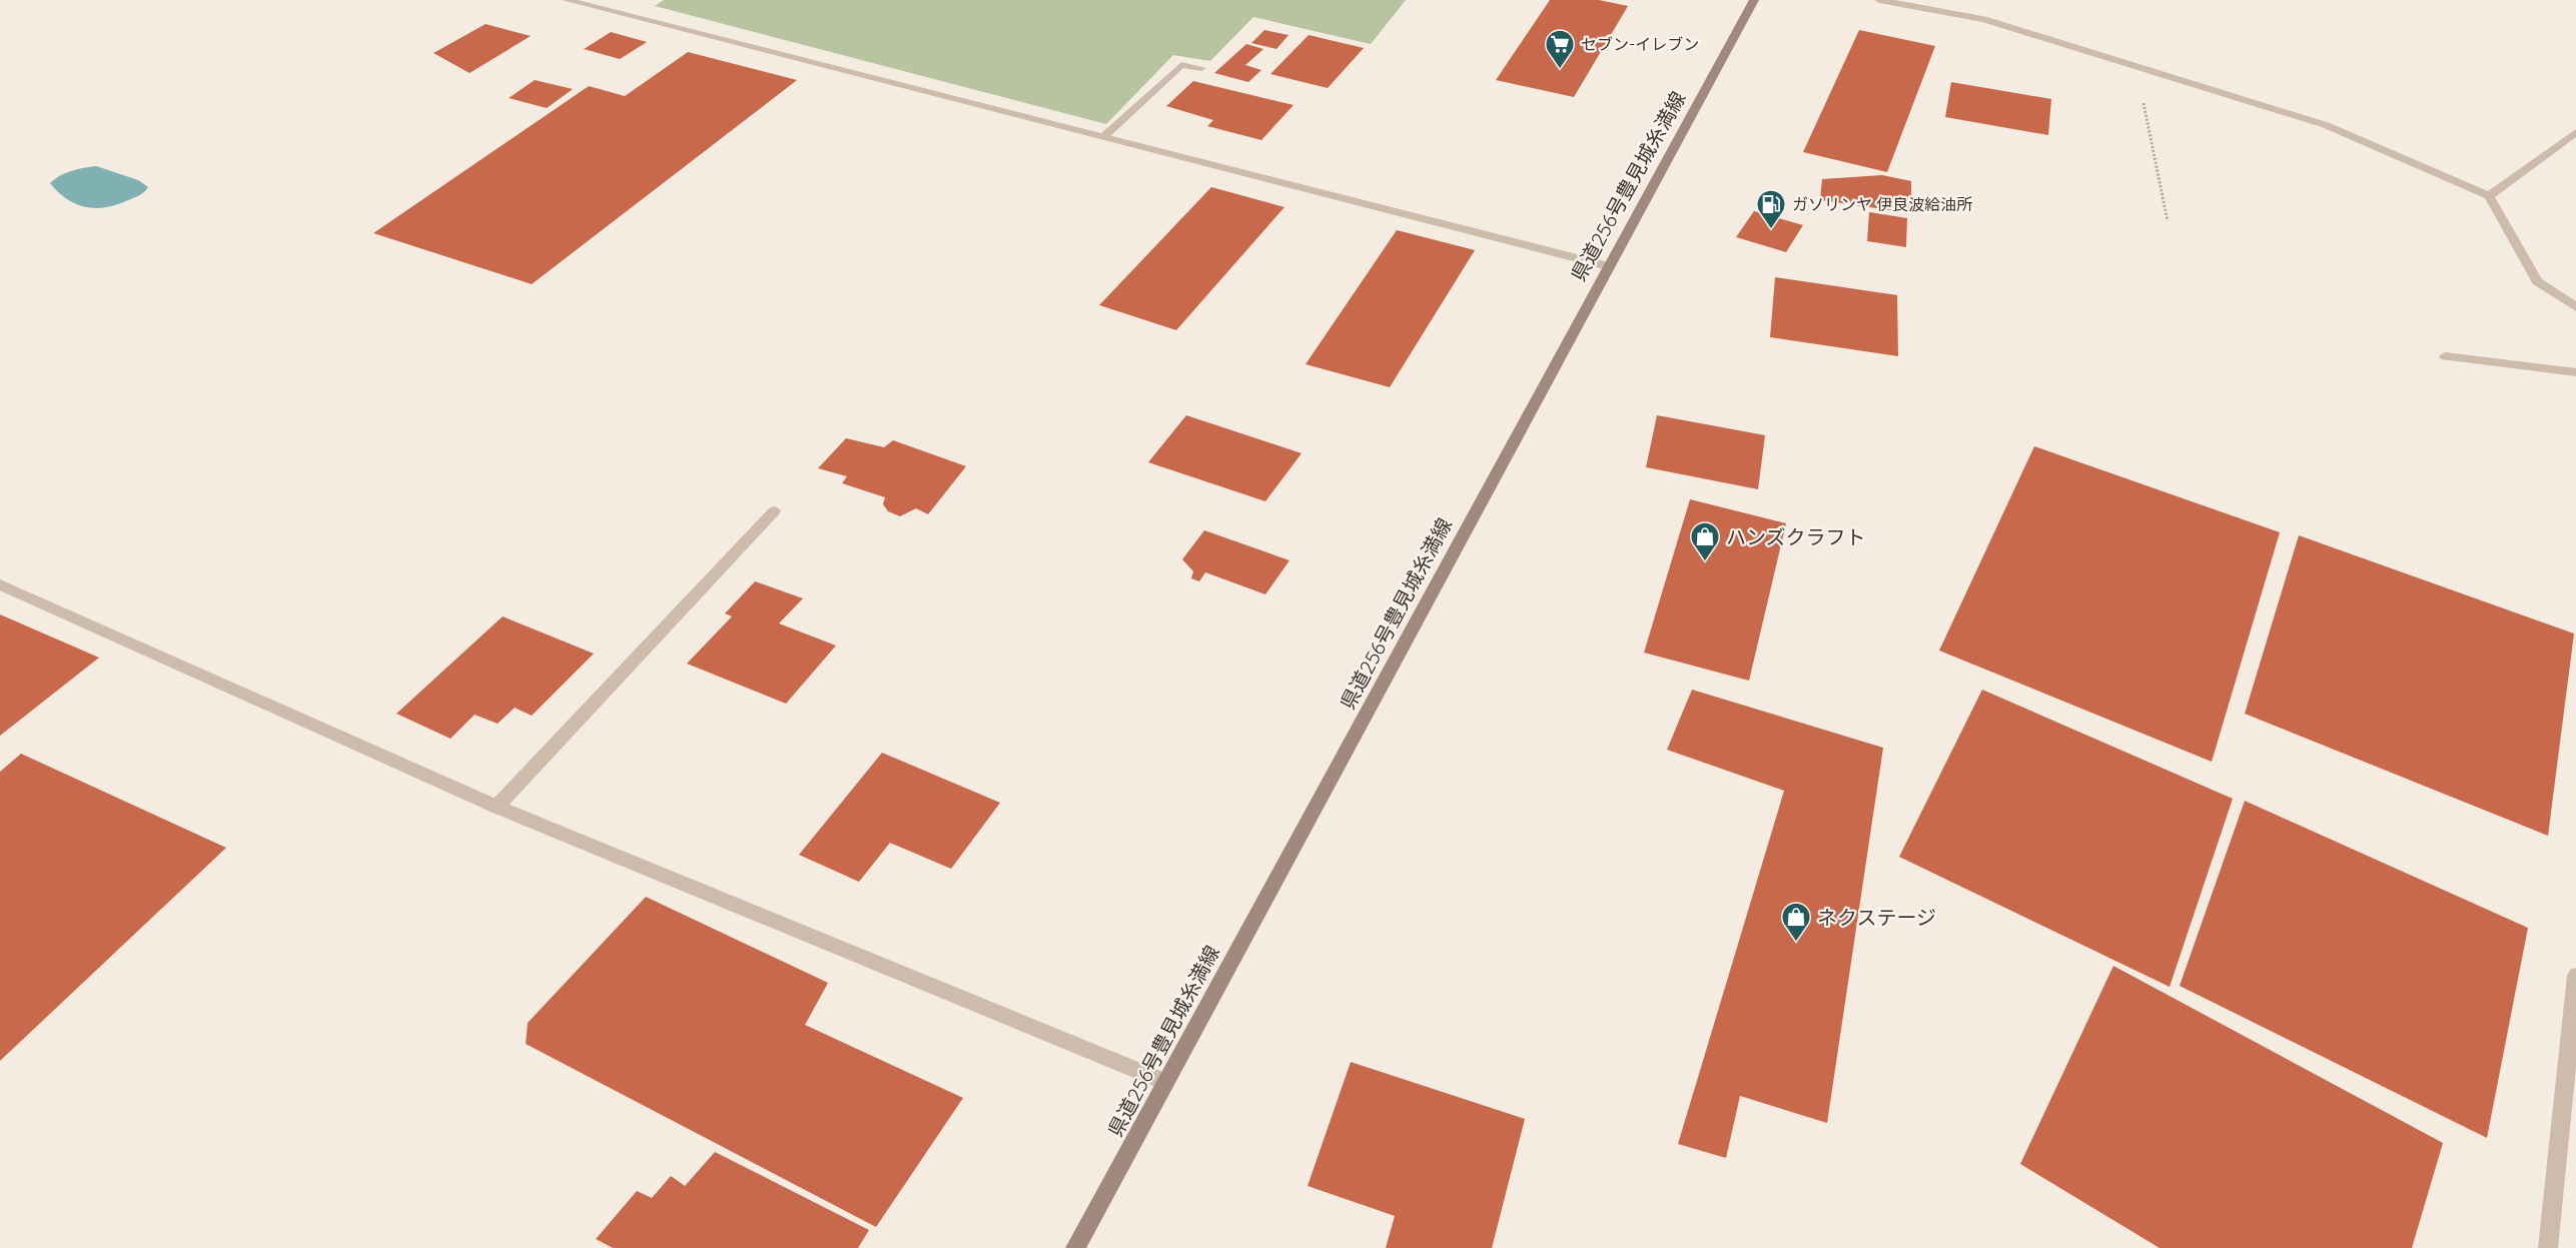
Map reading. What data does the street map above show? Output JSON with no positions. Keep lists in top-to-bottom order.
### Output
{
  "streets": {
    "main road": ["県道256号豊見城糸満線"]
  },
  "places": {
    "supermarket": ["セブン-イレブン"],
    "fuel station": ["ガソリンヤ 伊良波給油所"],
    "shop": ["ハンズクラフト", "ネクステージ"]
  }
}
